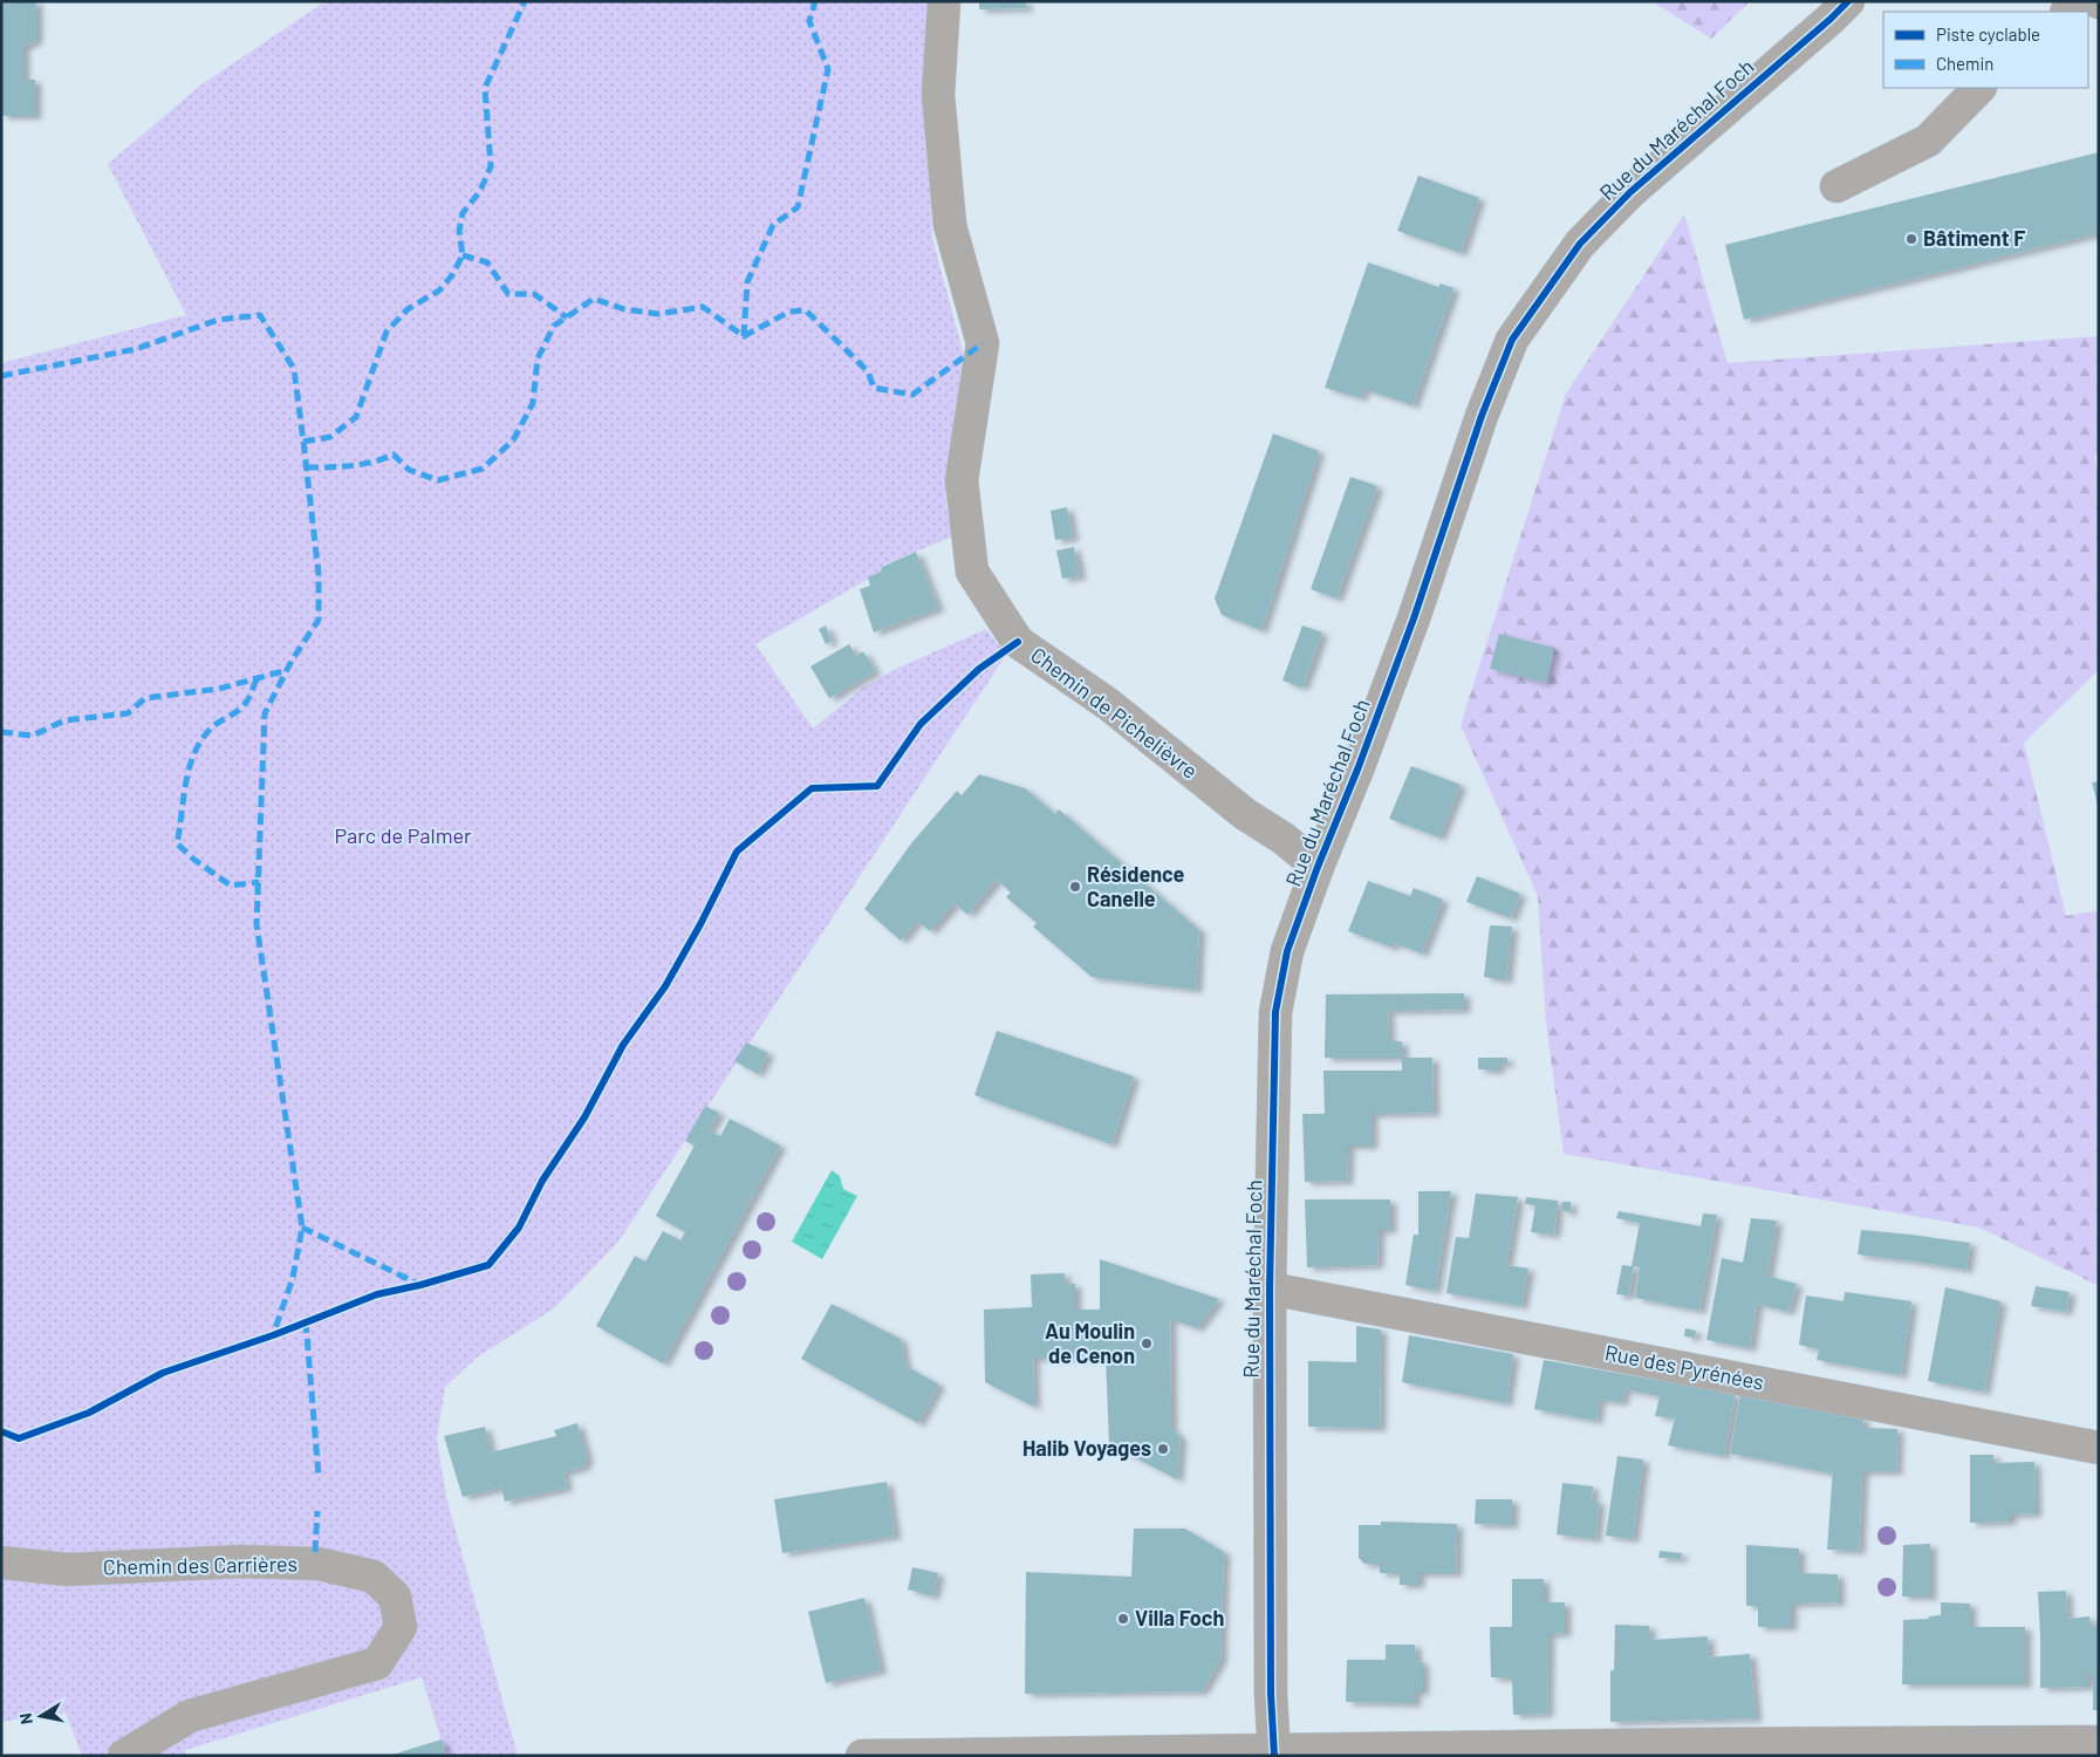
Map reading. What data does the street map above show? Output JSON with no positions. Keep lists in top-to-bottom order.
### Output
{
  "streets": {
    "street": [
      "Rue du Maréchal Foch",
      "Chemin de Pichelièvre",
      "Rue des Pyrénées",
      "Chemin des Carrières"
    ]
  },
  "crossings": [
    ["Rue du Maréchal Foch", "Chemin de Pichelièvre"],
    ["Rue du Maréchal Foch", "Rue des Pyrénées"]
  ],
  "parks": ["Parc de Palmer"],
  "places": [
    "Bâtiment F",
    "Résidence Canelle",
    "Au Moulin de Cenon",
    "Halib Voyages",
    "Villa Foch"
  ],
  "legend": ["Piste cyclable", "Chemin"],
  "north": "left"
}
